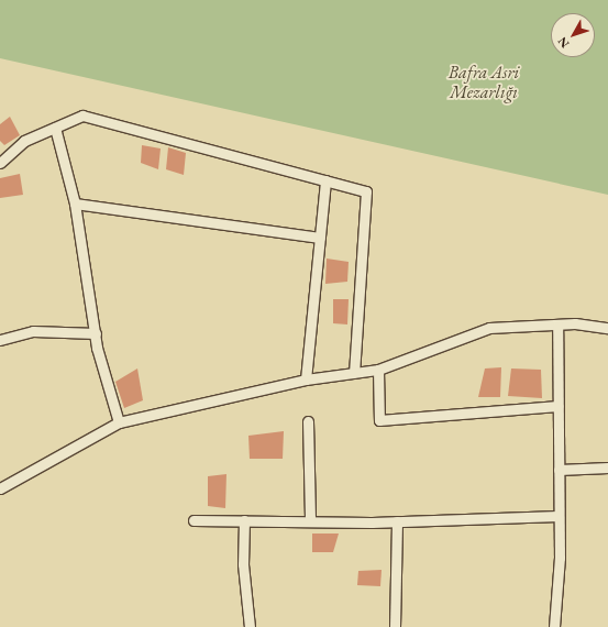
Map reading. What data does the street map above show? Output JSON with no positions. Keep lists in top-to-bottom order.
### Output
{
  "parks": ["Bafra Asri Mezarlığı"],
  "north": "bottom left"
}
